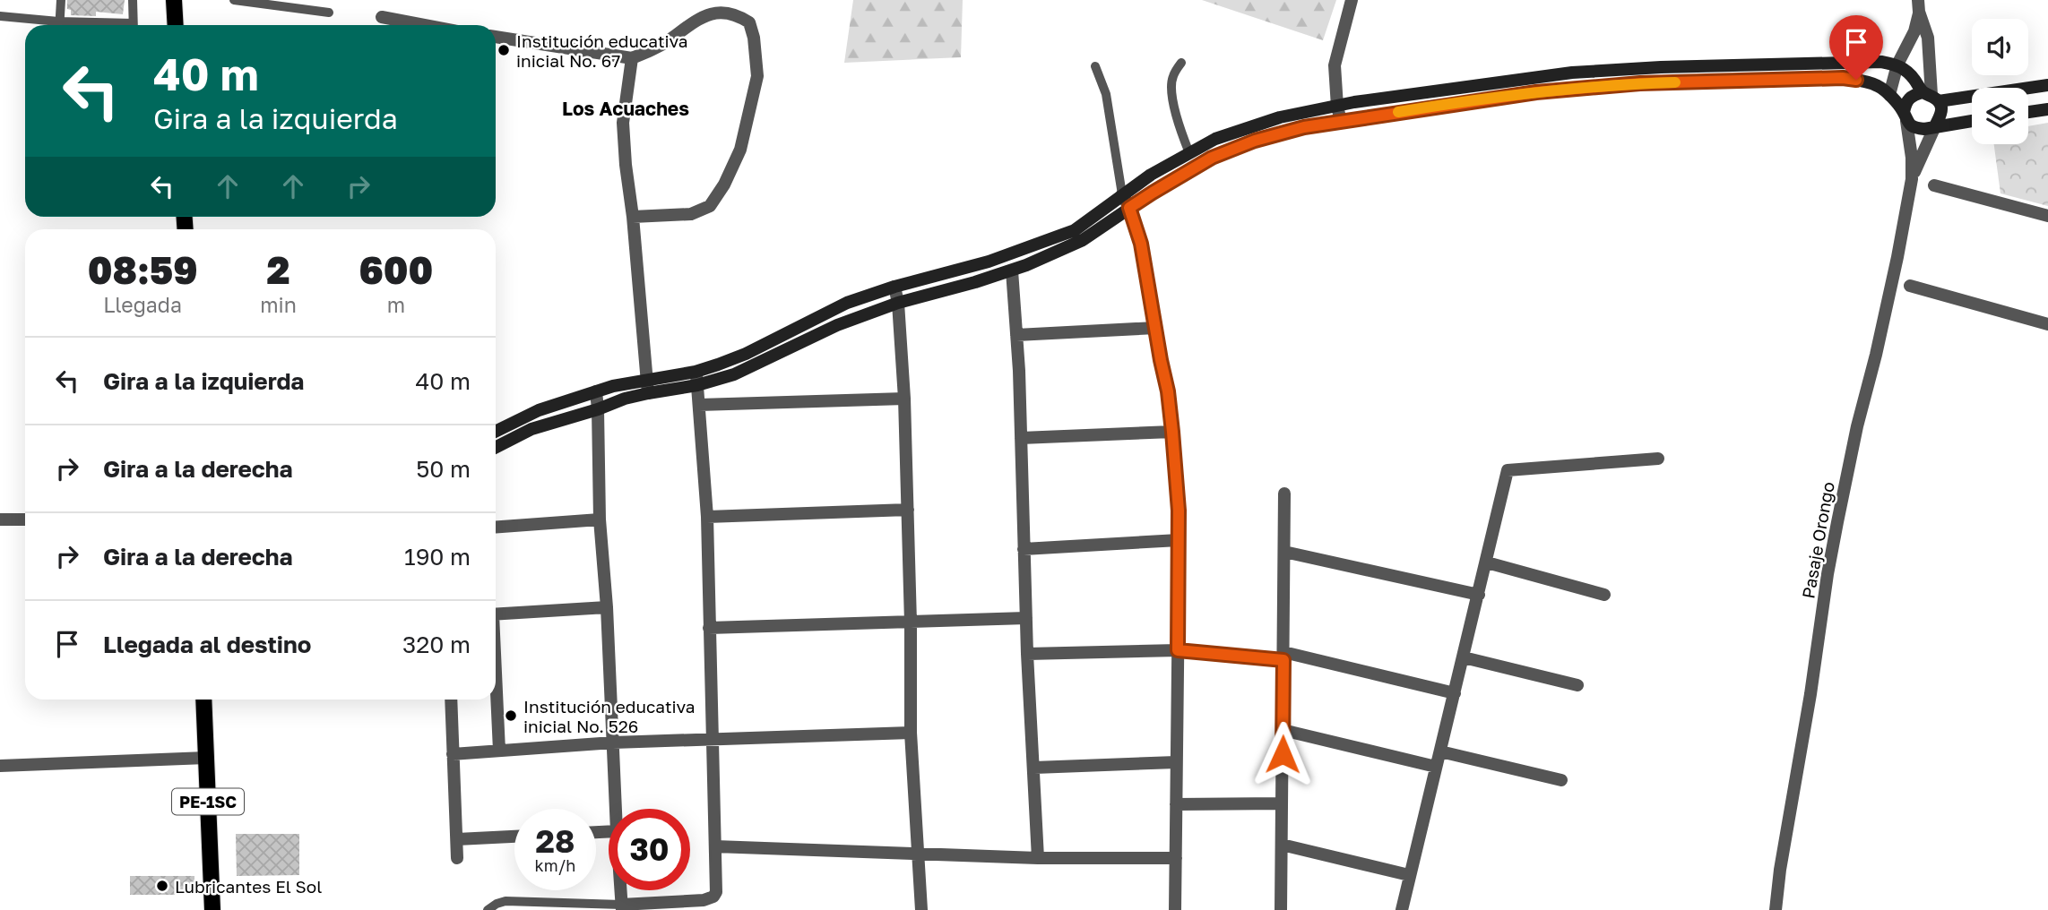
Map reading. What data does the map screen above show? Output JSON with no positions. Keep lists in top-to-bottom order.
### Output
{
  "streets": {
    "main road": ["PE-1SC"],
    "street": ["Pasaje Orongo"]
  },
  "districts": ["Los Acuaches"],
  "places": ["Institución educativa inicial No. 67", "Institución educativa inicial No. 526", "Lubricantes El Sol"],
  "page": {
    "turn": ["40 m", "Gira a la izquierda"],
    "eta": [
      "08:59",
      "Llegada",
      "2",
      "min",
      "600",
      "m"
    ],
    "list": [
      {
        "name": "Gira a la izquierda",
        "value": "40 m"
      },
      {
        "name": "Gira a la derecha",
        "value": "50 m"
      },
      {
        "name": "Gira a la derecha",
        "value": "190 m"
      },
      {
        "name": "Llegada al destino",
        "value": "320 m"
      }
    ],
    "speed": "28 km/h",
    "limit": "30"
  }
}
